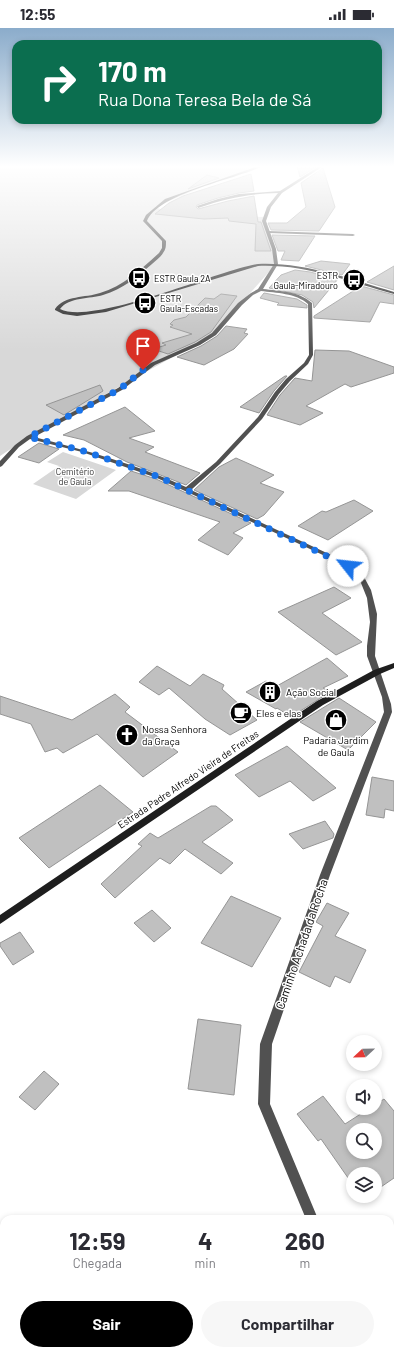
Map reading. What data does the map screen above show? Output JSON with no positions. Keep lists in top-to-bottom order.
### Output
{
  "streets": {
    "main road": ["Estrada Padre Alfredo Vieira de Freitas"],
    "street": ["Caminho Achada da Rocha"]
  },
  "crossings": [
    ["Estrada Padre Alfredo Vieira de Freitas", "Caminho Achada da Rocha"]
  ],
  "parks": ["Cemitério de Gaula"],
  "places": {
    "bus stop": ["ESTR Gaula 2A", "ESTR Gaula-Miradouro", "ESTR Gaula-Escadas"],
    "building": ["Ação Social"],
    "cafe": ["Eles e elas"],
    "shop": ["Padaria Jardim de Gaula"],
    "church": ["Nossa Senhora da Graça"]
  },
  "north": "left",
  "page": {
    "status": "12:55",
    "turn": ["170 m", "Rua Dona Teresa Bela de Sá"],
    "eta": [
      "12:59",
      "Chegada",
      "4",
      "min",
      "260",
      "m"
    ],
    "buttons": ["Sair", "Compartilhar"]
  }
}
